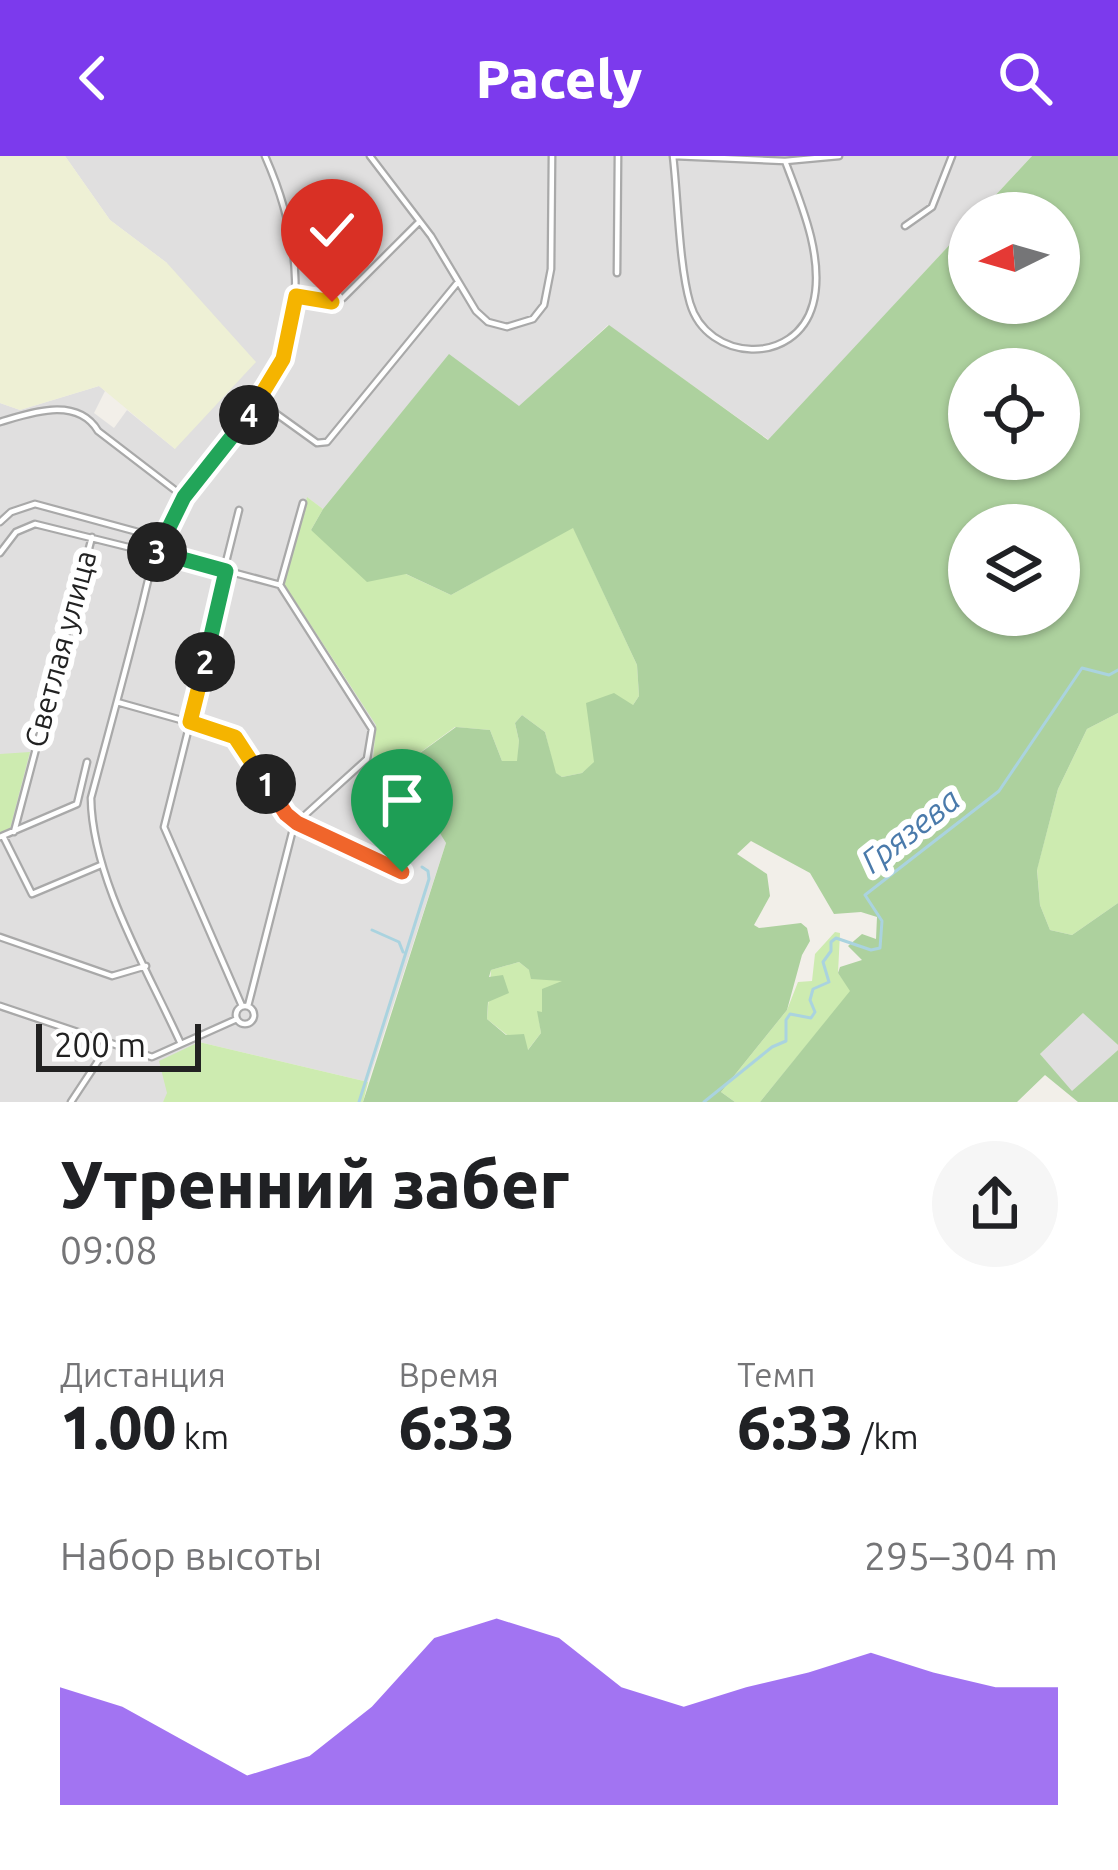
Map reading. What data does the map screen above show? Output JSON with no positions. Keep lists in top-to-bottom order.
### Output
{
  "streets": {
    "street": ["Светлая улица"]
  },
  "water": ["Грязева"],
  "scale_bar": "200 m",
  "north": "left",
  "page": {
    "header": "Pacely",
    "pins": [
      "4",
      "3",
      "2",
      "1"
    ],
    "scale": "200 m",
    "heading": ["Утренний забег", "09:08"],
    "stats": [
      ["Дистанция", "1.00 km"],
      ["Время", "6:33"],
      ["Темп", "6:33 /km"]
    ],
    "chart": ["Набор высоты", "295–304 m"]
  }
}
